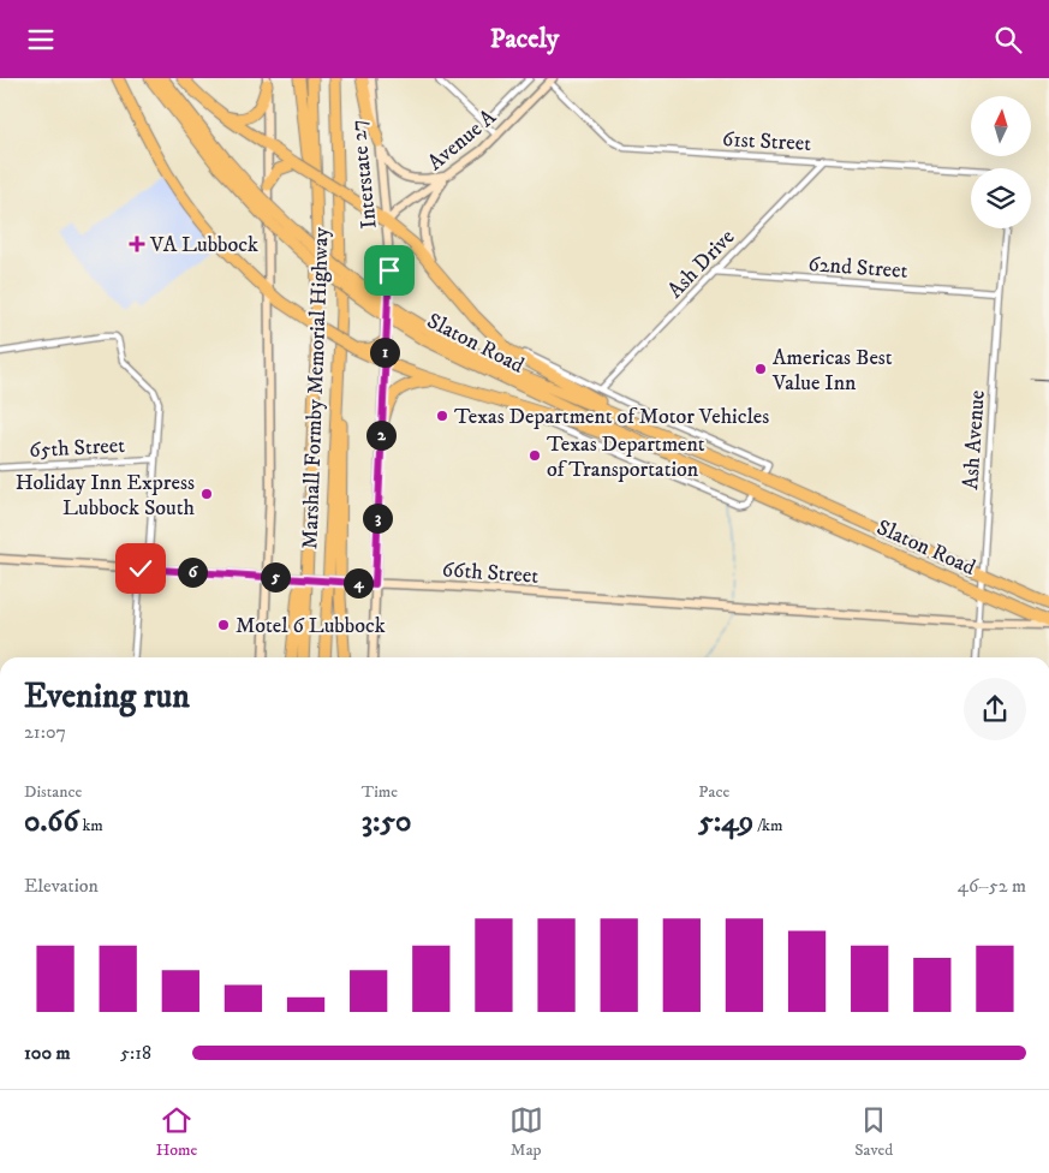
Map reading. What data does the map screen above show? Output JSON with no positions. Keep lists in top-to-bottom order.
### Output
{
  "streets": {
    "highway": ["Slaton Road", "Marshall Formby Memorial Highway"],
    "main road": ["Avenue A", "Interstate 27", "66th Street"],
    "street": [
      "61st Street",
      "Ash Drive",
      "62nd Street",
      "Ash Avenue",
      "65th Street"
    ]
  },
  "crossings": [
    ["Avenue A", "61st Street"],
    ["Avenue A", "Interstate 27"],
    ["61st Street", "Ash Drive"],
    ["Interstate 27", "66th Street"],
    ["Ash Drive", "62nd Street"],
    ["Ash Drive", "Slaton Road"],
    ["62nd Street", "Ash Avenue"],
    ["Slaton Road", "Ash Avenue"],
    ["Slaton Road", "66th Street"],
    ["Ash Avenue", "66th Street"]
  ],
  "places": {
    "health": ["VA Lubbock"],
    "other": [
      "Americas Best Value Inn",
      "Texas Department of Motor Vehicles",
      "Texas Department of Transportation",
      "Holiday Inn Express Lubbock South",
      "Motel 6 Lubbock"
    ]
  },
  "north": "top",
  "page": {
    "header": "Pacely",
    "pins": [
      "1",
      "2",
      "3",
      "6",
      "5",
      "4"
    ],
    "heading": ["Evening run", "21:07"],
    "stats": [
      ["Distance", "0.66 km"],
      ["Time", "3:50"],
      ["Pace", "5:49 /km"]
    ],
    "chart": ["Elevation", "46–52 m"],
    "list": [
      {
        "name": "100 m",
        "note": "5:18"
      }
    ],
    "tabs": ["Home", "Map", "Saved"]
  }
}
